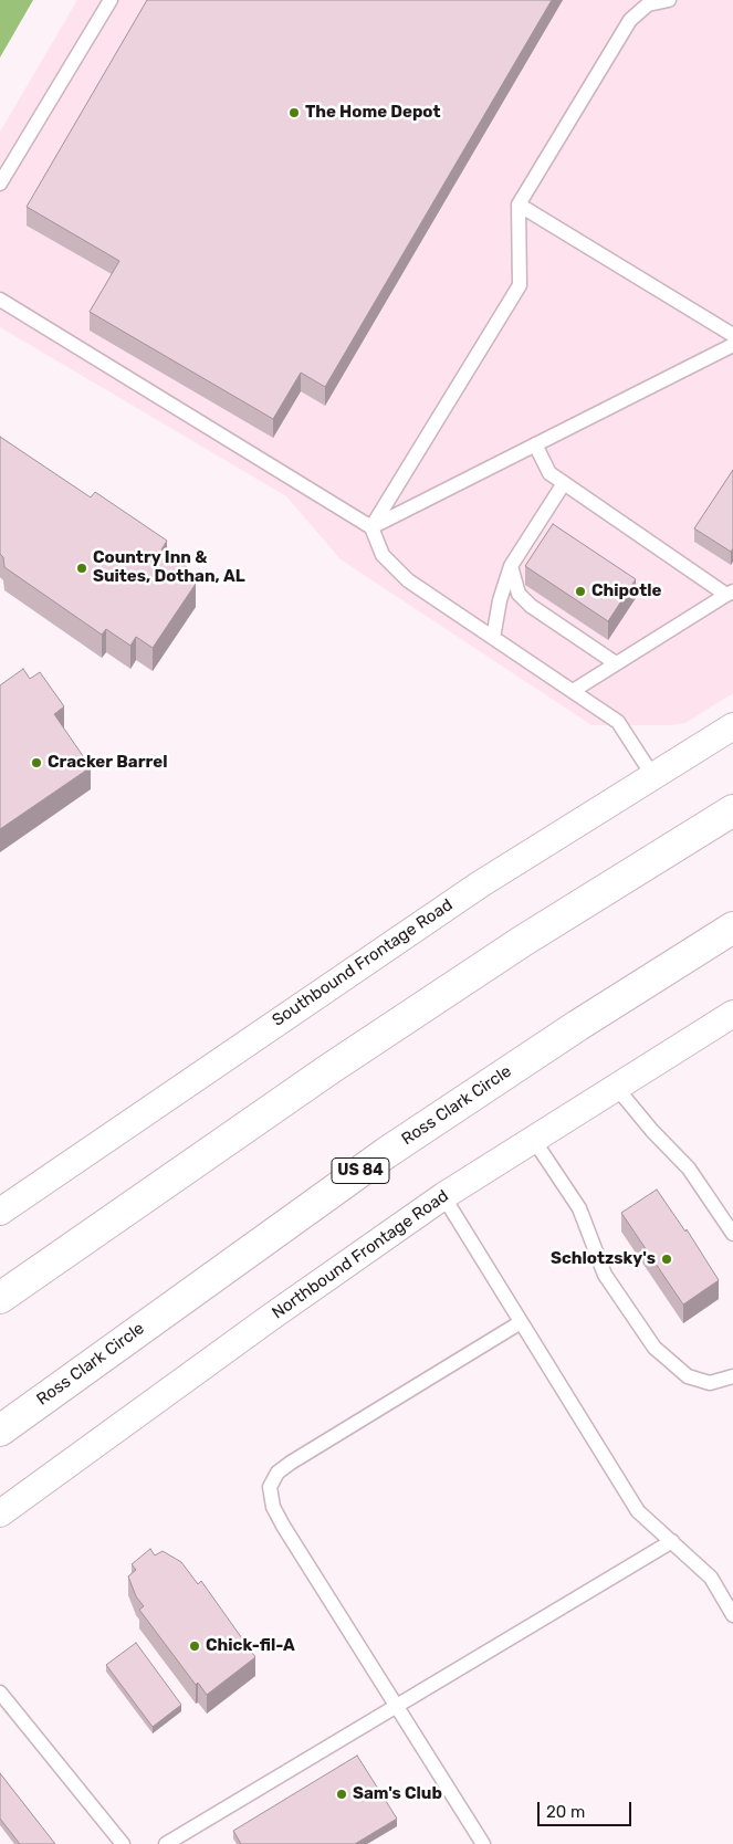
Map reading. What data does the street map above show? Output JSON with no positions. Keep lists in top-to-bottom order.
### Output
{
  "streets": {
    "highway": ["Ross Clark Circle", "US 84"],
    "street": ["Southbound Frontage Road", "Northbound Frontage Road"]
  },
  "places": [
    "The Home Depot",
    "Country Inn & Suites, Dothan, AL",
    "Chipotle",
    "Cracker Barrel",
    "Schlotzsky's",
    "Chick-fil-A",
    "Sam's Club"
  ],
  "scale_bar": "20 m"
}
